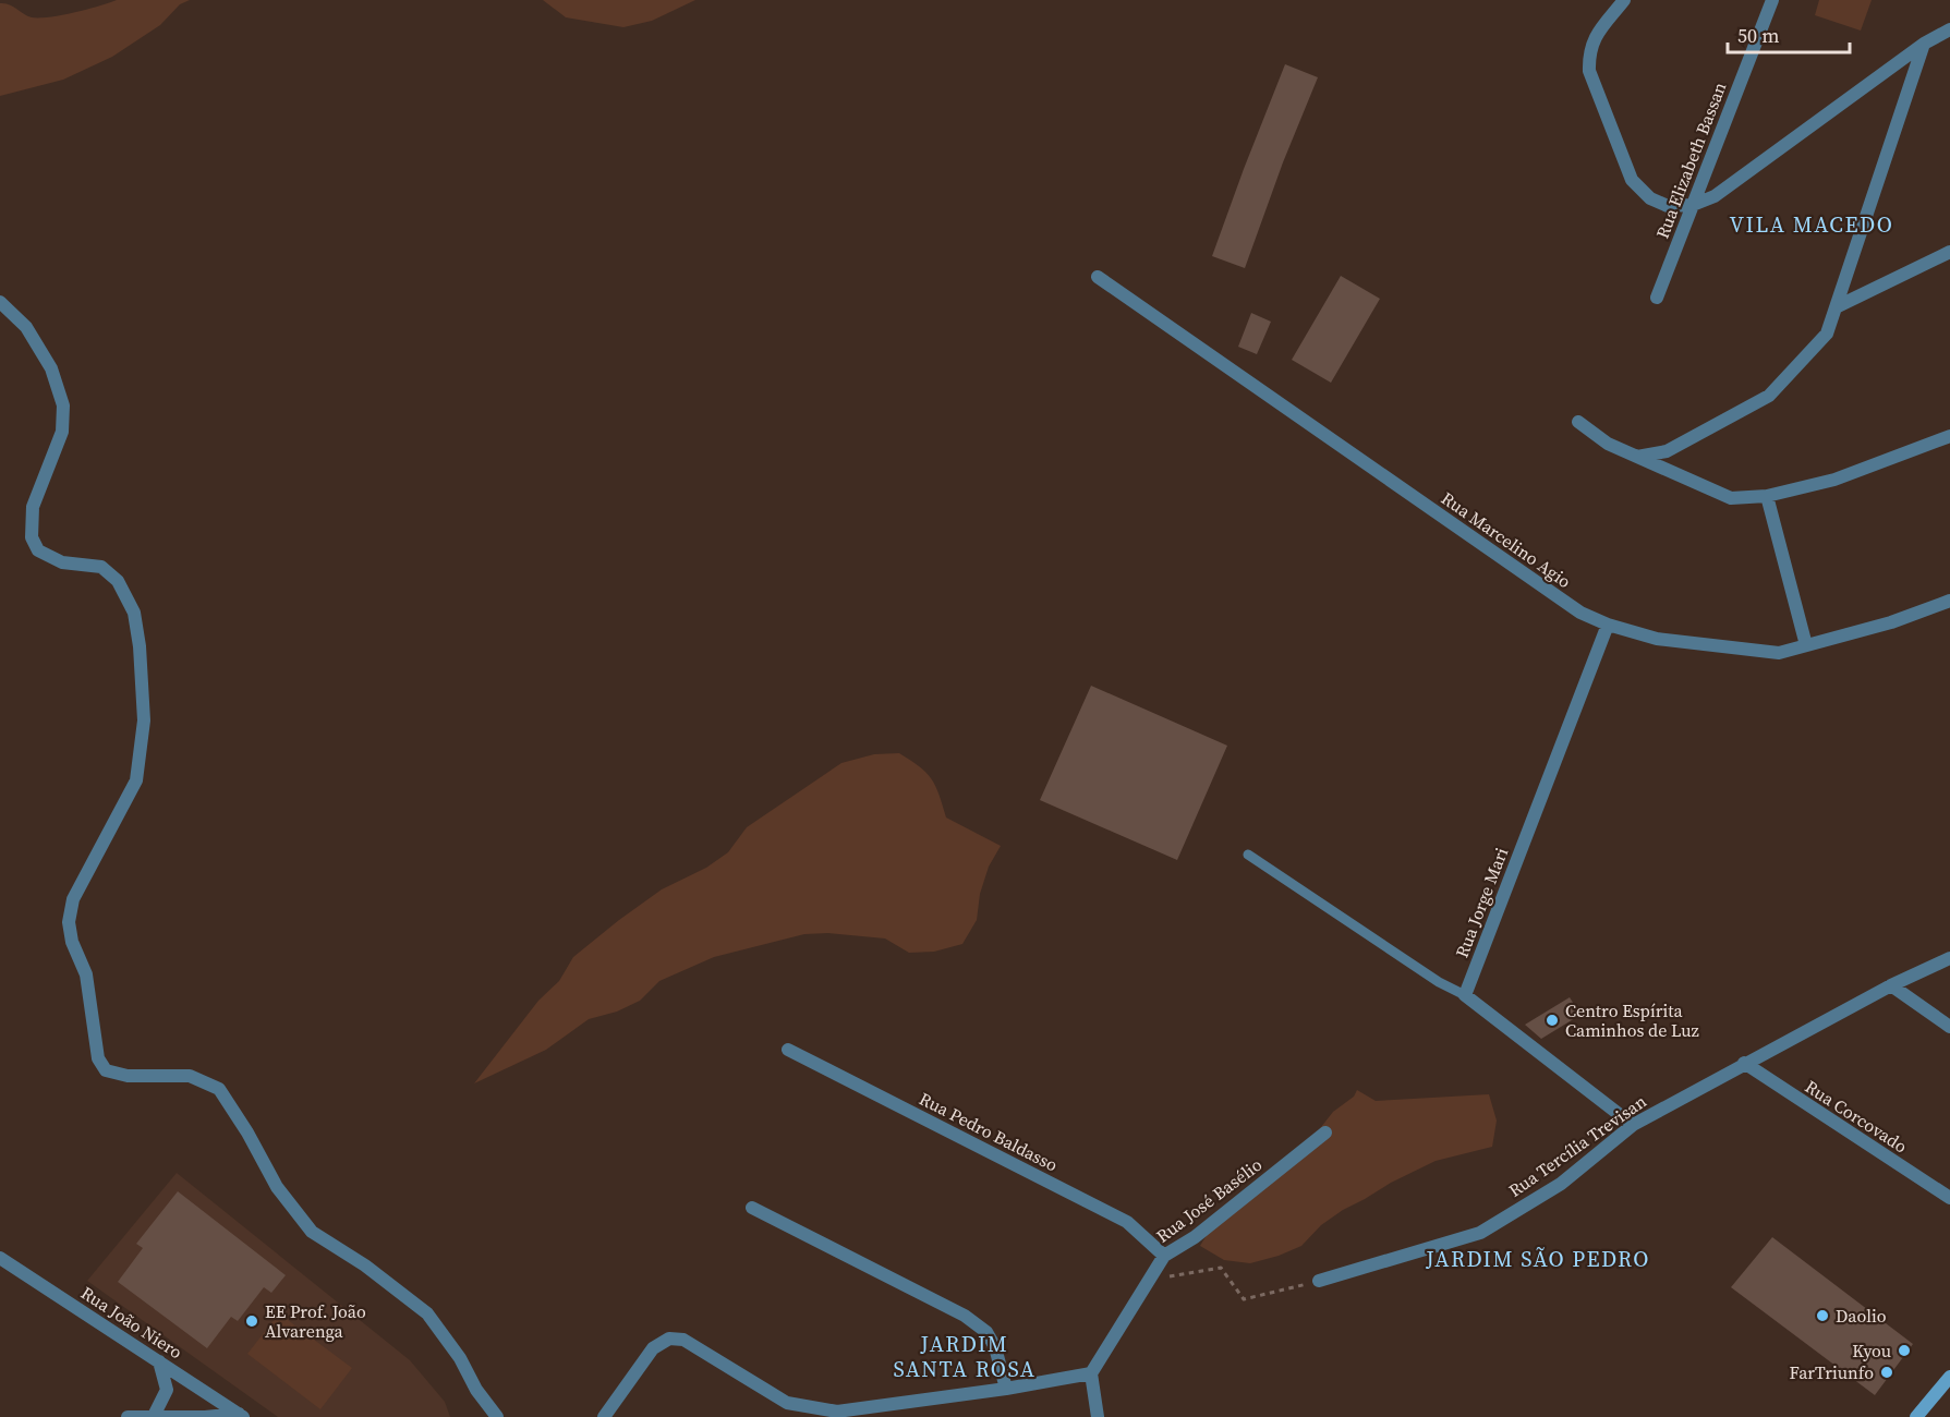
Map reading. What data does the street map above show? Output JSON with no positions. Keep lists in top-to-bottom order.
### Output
{
  "streets": {
    "street": [
      "Rua Elizabeth Bassan",
      "Rua Marcelino Agio",
      "Rua Jorge Mari",
      "Rua Corcovado",
      "Rua Pedro Baldasso",
      "Rua Tercília Trevisan",
      "Rua José Basélio",
      "Rua João Niero"
    ]
  },
  "crossings": [
    ["Rua Marcelino Agio", "Rua Jorge Mari"],
    ["Rua Corcovado", "Rua Tercília Trevisan"],
    ["Rua Pedro Baldasso", "Rua José Basélio"]
  ],
  "districts": ["VILA MACEDO", "JARDIM SÃO PEDRO", "JARDIM SANTA ROSA"],
  "places": [
    "Centro Espírita Caminhos de Luz",
    "Daolio",
    "EE Prof. João Alvarenga",
    "Kyou",
    "FarTriunfo"
  ],
  "scale_bar": "50 m"
}
